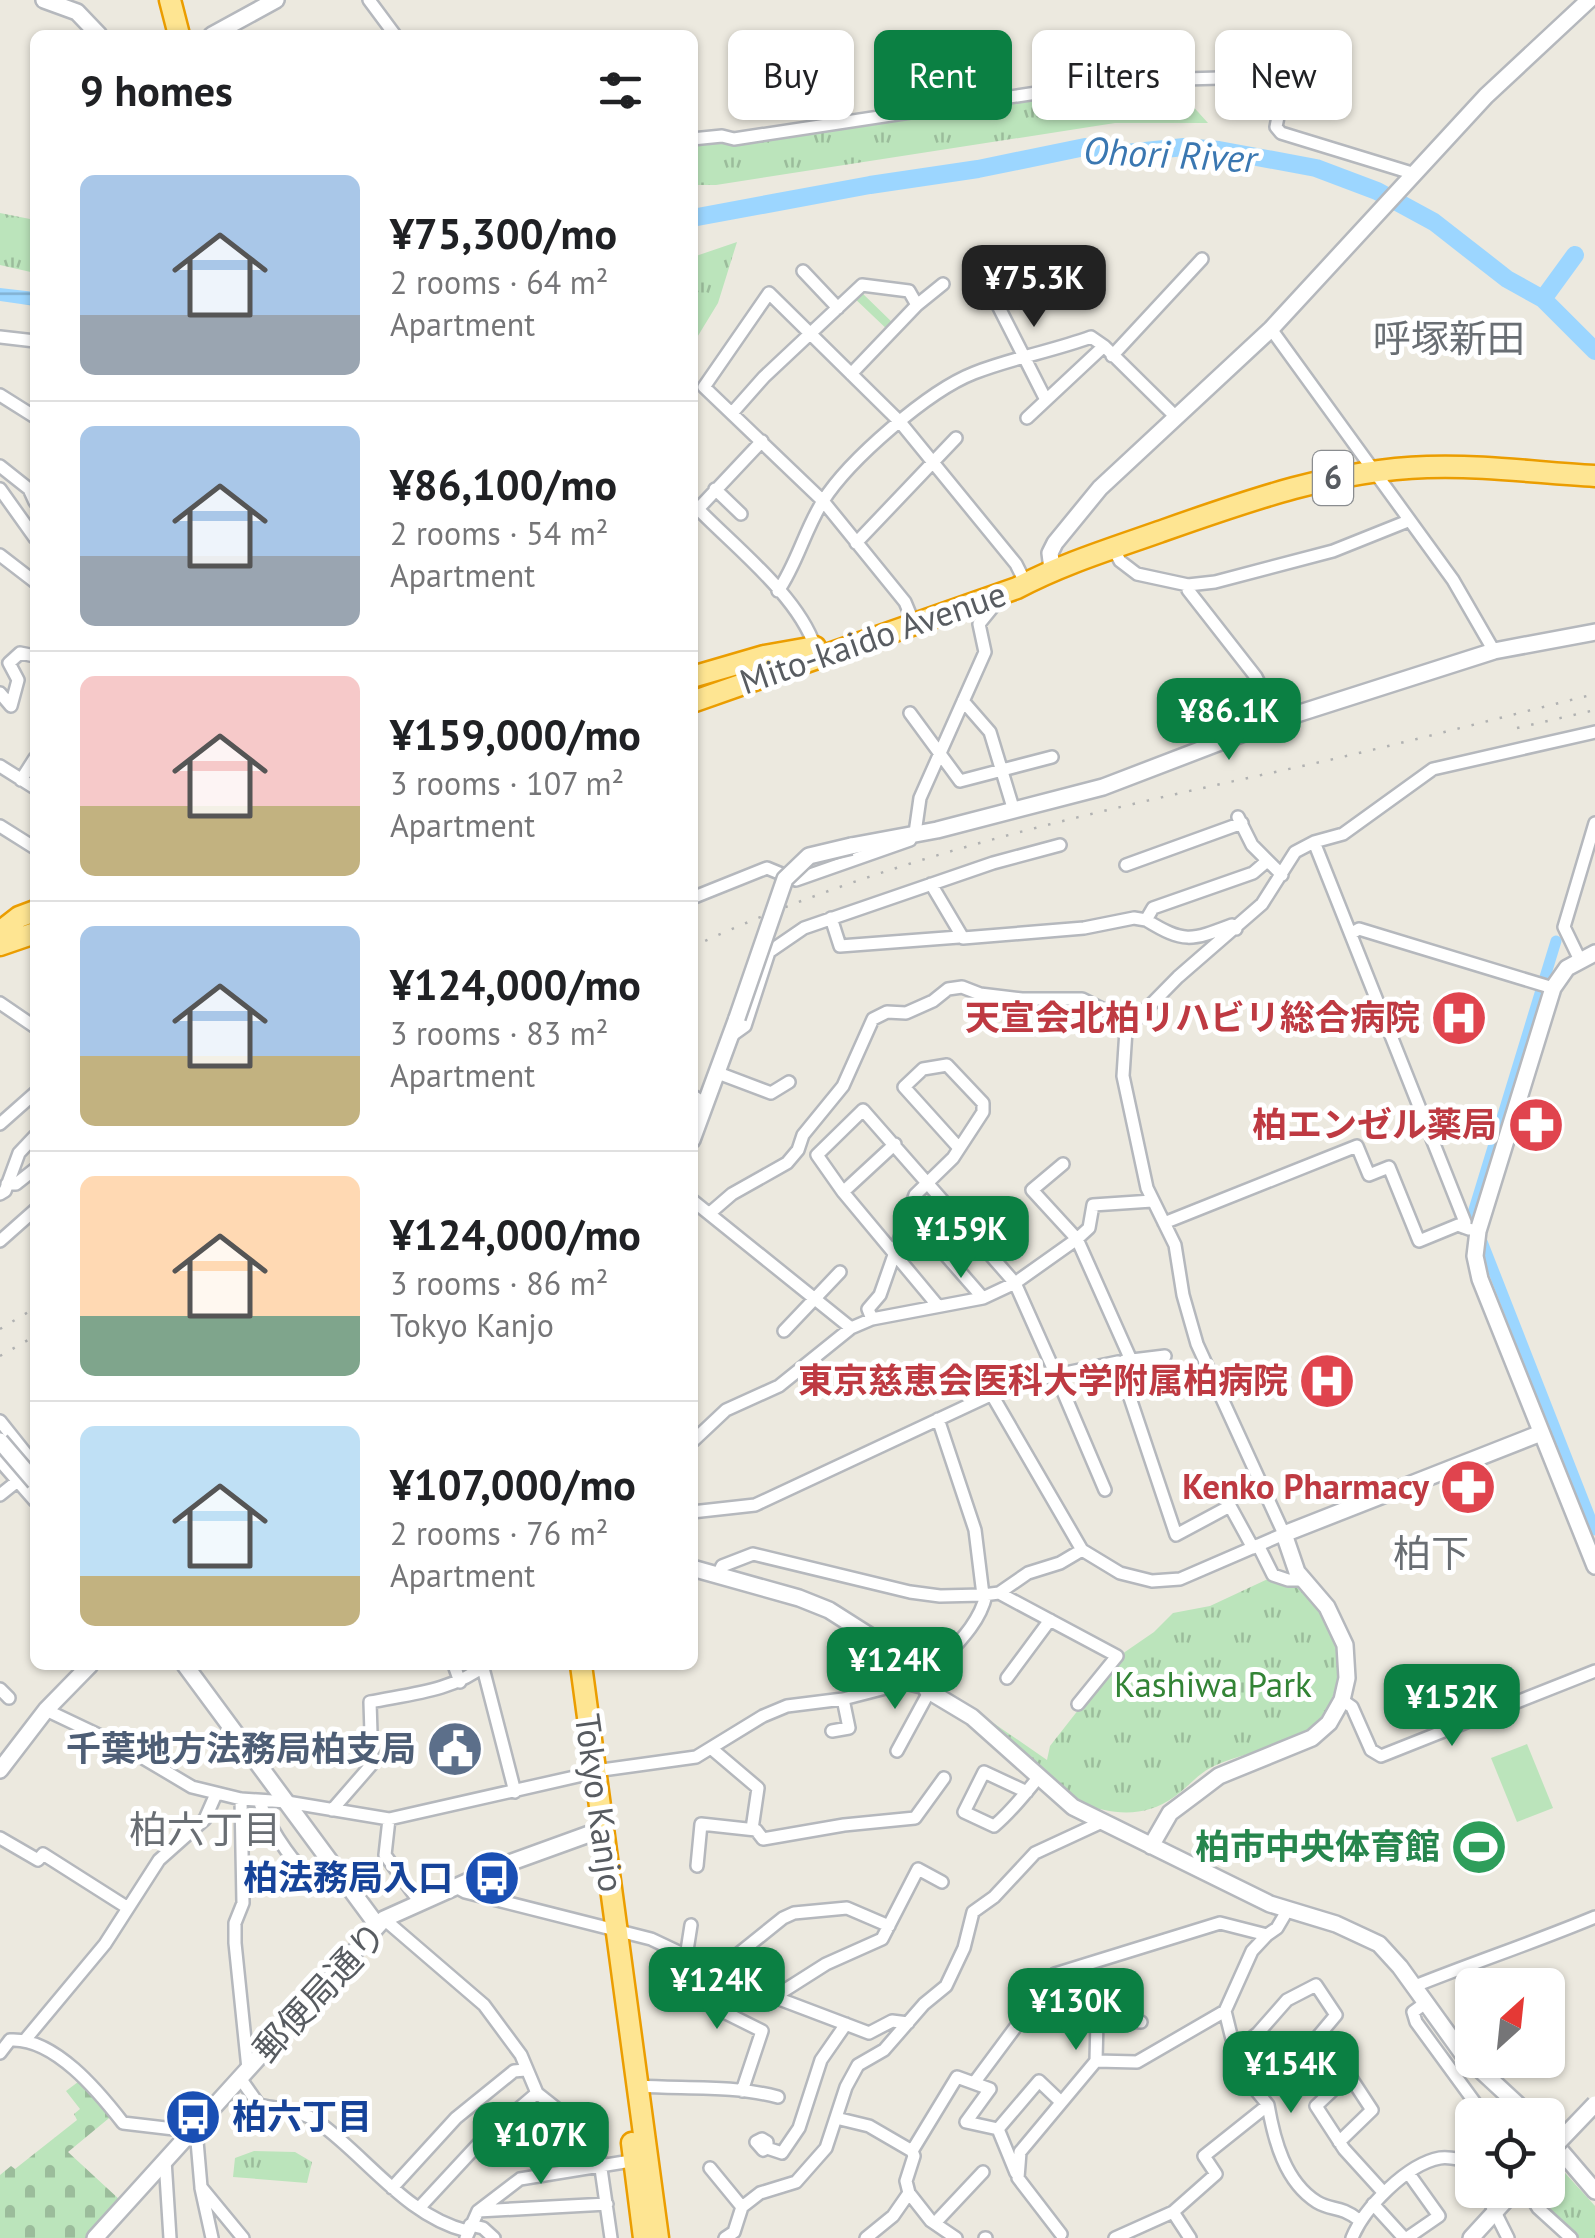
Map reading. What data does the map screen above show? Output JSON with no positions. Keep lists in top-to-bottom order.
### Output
{
  "streets": {
    "highway": ["6", "Mito-kaido Avenue", "Tokyo Kanjo"],
    "street": ["郵便局通り"]
  },
  "crossings": [
    ["6", "Mito-kaido Avenue"],
    ["Tokyo Kanjo", "郵便局通り"]
  ],
  "districts": ["呼塚新田", "柏下", "柏六丁目"],
  "water": ["Ohori River"],
  "parks": ["Kashiwa Park"],
  "places": {
    "hospital": ["天宣会北柏リハビリ総合病院", "東京慈恵会医科大学附属柏病院"],
    "pharmacy": ["柏エンゼル薬局", "Kenko Pharmacy"],
    "public building": ["千葉地方法務局柏支局"],
    "sports": ["柏市中央体育館"],
    "bus stop": ["柏法務局入口", "柏六丁目"]
  },
  "north": "top right",
  "page": {
    "chip": [
      "Buy",
      "Rent",
      "Filters",
      "New"
    ],
    "heading": "9 homes",
    "list": [
      {
        "name": "¥75,300/mo",
        "note": "2 rooms · 64 m² · Apartment"
      },
      {
        "name": "¥86,100/mo",
        "note": "2 rooms · 54 m² · Apartment"
      },
      {
        "name": "¥159,000/mo",
        "note": "3 rooms · 107 m² · Apartment"
      },
      {
        "name": "¥124,000/mo",
        "note": "3 rooms · 83 m² · Apartment"
      },
      {
        "name": "¥124,000/mo",
        "note": "3 rooms · 86 m² · Tokyo Kanjo"
      },
      {
        "name": "¥107,000/mo",
        "note": "2 rooms · 76 m² · Apartment"
      }
    ],
    "price": [
      "¥75.3K",
      "¥86.1K",
      "¥159K",
      "¥124K",
      "¥152K",
      "¥124K",
      "¥130K",
      "¥154K",
      "¥107K"
    ]
  }
}
